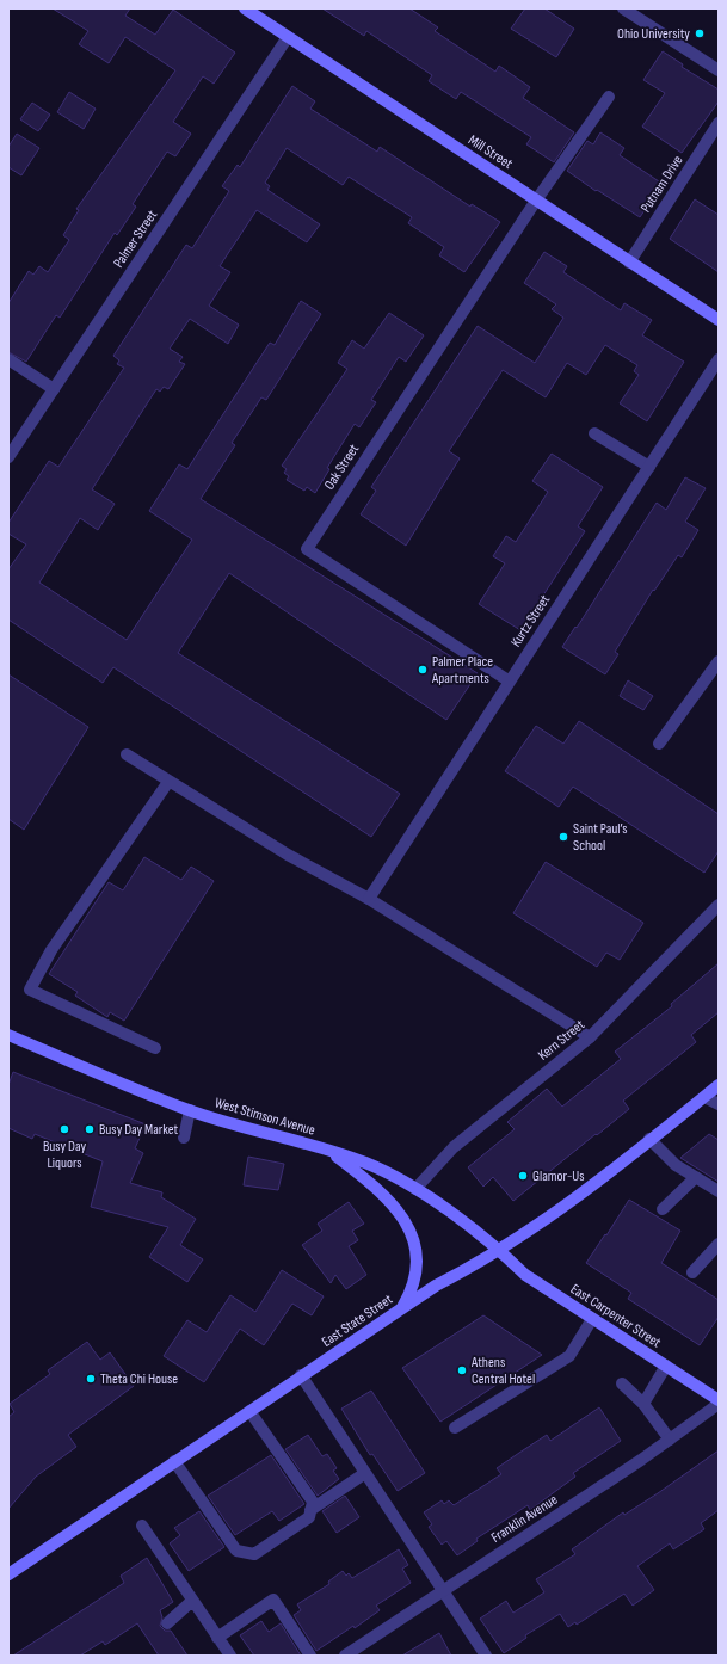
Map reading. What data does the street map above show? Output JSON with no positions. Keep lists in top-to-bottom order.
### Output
{
  "streets": {
    "main road": [
      "Mill Street",
      "West Stimson Avenue",
      "East Carpenter Street",
      "East State Street"
    ],
    "street": [
      "Putnam Drive",
      "Palmer Street",
      "Oak Street",
      "Kurtz Street",
      "Kern Street",
      "Franklin Avenue"
    ]
  },
  "crossings": [
    ["Mill Street", "Putnam Drive"],
    ["Mill Street", "Palmer Street"],
    ["Mill Street", "Oak Street"],
    ["Oak Street", "Kurtz Street"],
    ["Kern Street", "West Stimson Avenue"],
    ["West Stimson Avenue", "East Carpenter Street"],
    ["West Stimson Avenue", "East State Street"],
    ["East Carpenter Street", "East State Street"],
    ["East Carpenter Street", "Franklin Avenue"]
  ],
  "places": [
    "Ohio University",
    "Palmer Place Apartments",
    "Saint Paul’s School",
    "Busy Day Liquors",
    "Busy Day Market",
    "Glamor-Us",
    "Athens Central Hotel",
    "Theta Chi House"
  ]
}
